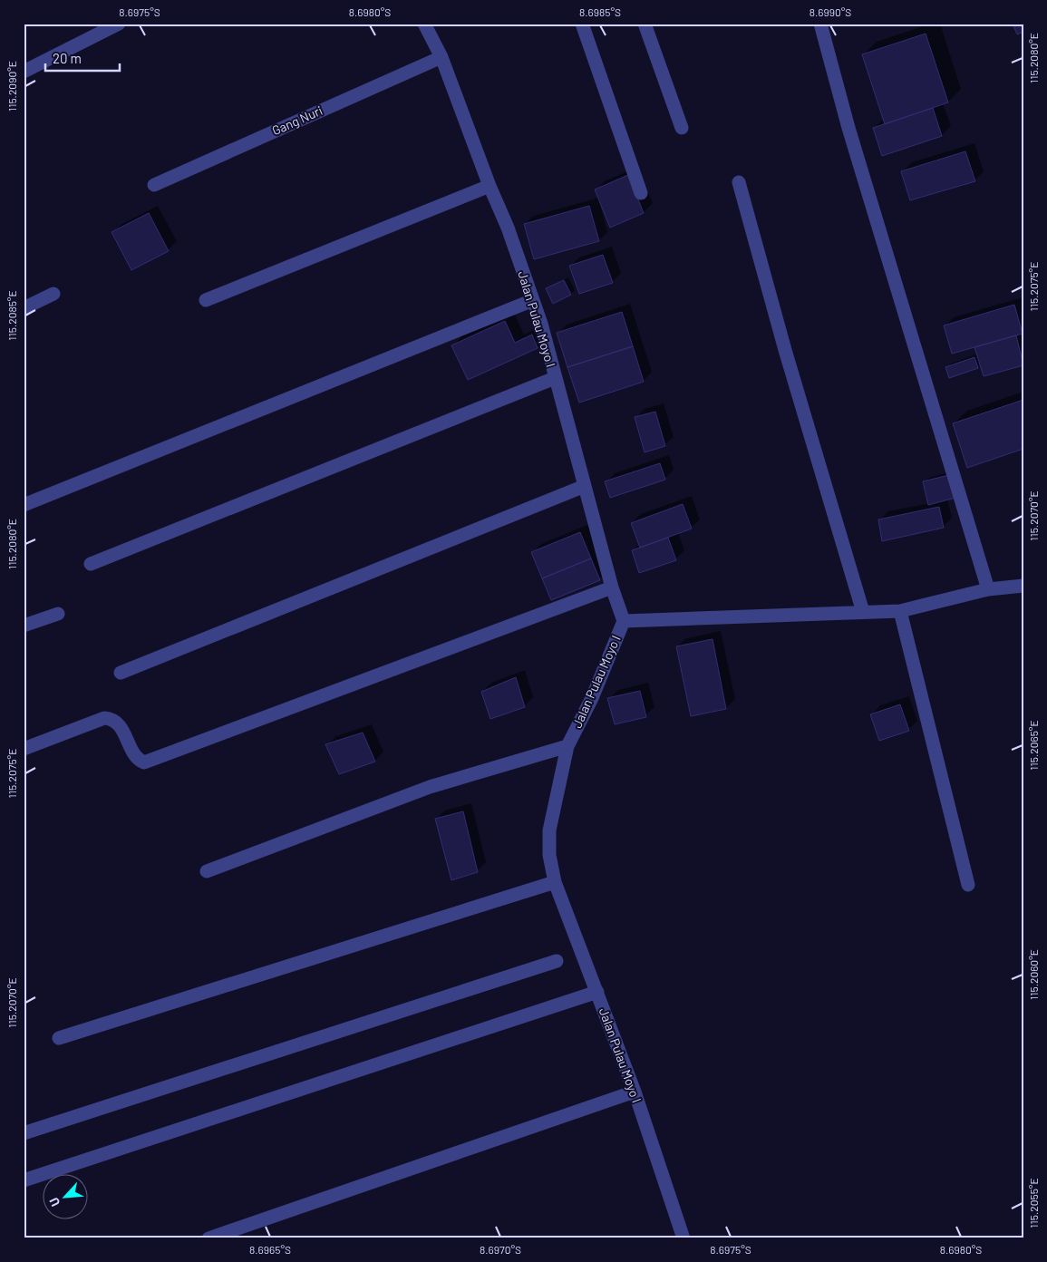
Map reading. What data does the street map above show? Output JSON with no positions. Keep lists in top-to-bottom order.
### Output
{
  "streets": {
    "street": ["Gang Nuri", "Jalan Pulau Moyo I"]
  },
  "crossings": [
    ["Gang Nuri", "Jalan Pulau Moyo I"]
  ],
  "scale_bar": "20 m",
  "north": "bottom left",
  "coordinates": [
    "8.6975°S",
    "8.6980°S",
    "8.6985°S",
    "8.6990°S",
    "115.2080°E",
    "115.2090°E",
    "115.2075°E",
    "115.2085°E",
    "115.2070°E",
    "115.2065°E",
    "115.2060°E",
    "115.2055°E",
    "8.6965°S",
    "8.6970°S"
  ]
}
